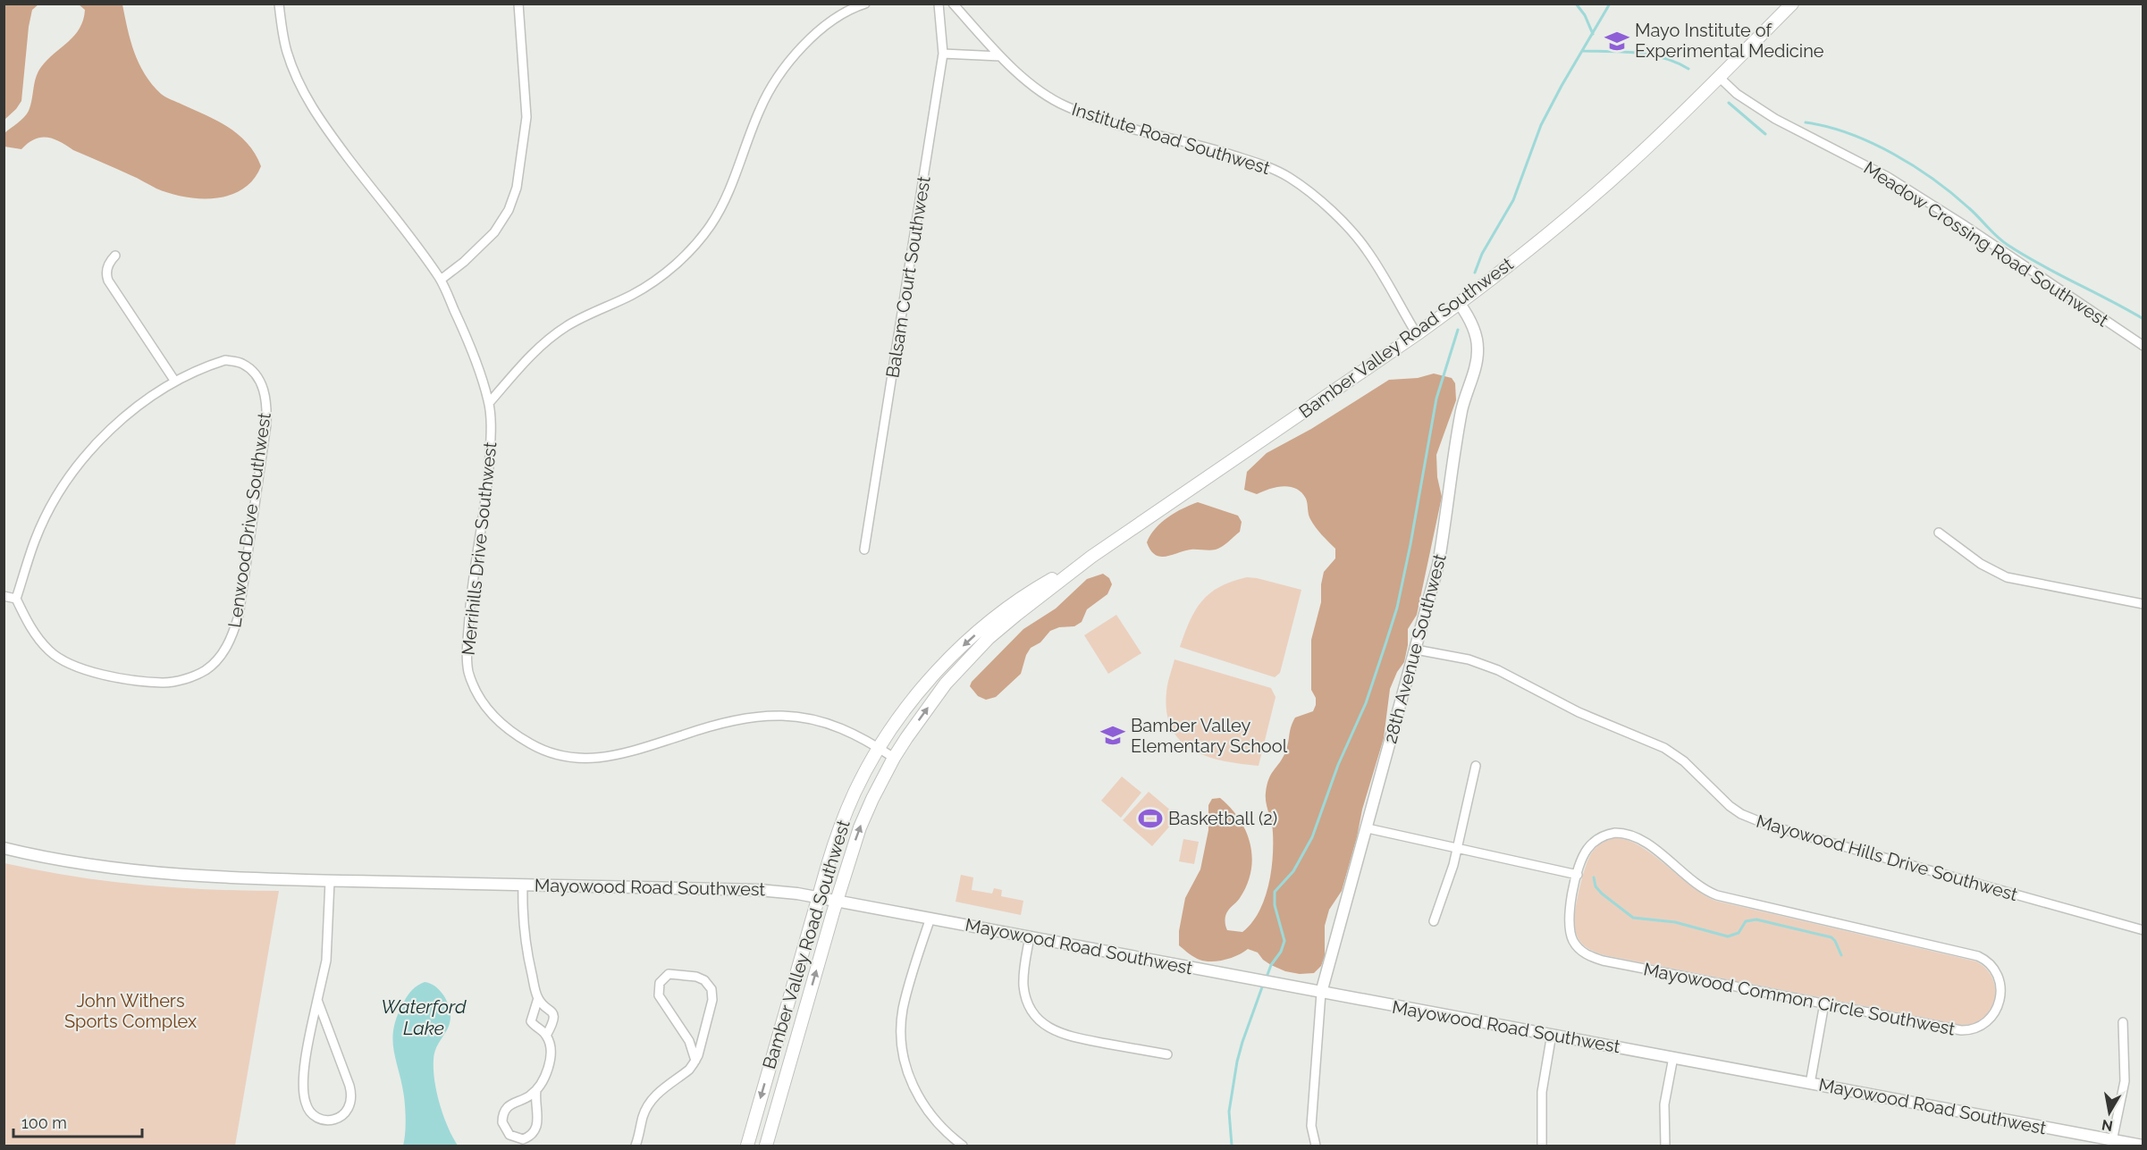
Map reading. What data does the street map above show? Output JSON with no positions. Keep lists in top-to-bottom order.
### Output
{
  "streets": {
    "main road": ["Bamber Valley Road Southwest"],
    "street": [
      "Institute Road Southwest",
      "Meadow Crossing Road Southwest",
      "Balsam Court Southwest",
      "Lenwood Drive Southwest",
      "Merrihills Drive Southwest",
      "28th Avenue Southwest",
      "Mayowood Hills Drive Southwest",
      "Mayowood Road Southwest",
      "Mayowood Common Circle Southwest"
    ]
  },
  "crossings": [
    ["Institute Road Southwest", "Bamber Valley Road Southwest"],
    ["Meadow Crossing Road Southwest", "Bamber Valley Road Southwest"],
    ["Bamber Valley Road Southwest", "Merrihills Drive Southwest"],
    ["Bamber Valley Road Southwest", "28th Avenue Southwest"],
    ["Bamber Valley Road Southwest", "Mayowood Road Southwest"],
    ["28th Avenue Southwest", "Mayowood Hills Drive Southwest"],
    ["28th Avenue Southwest", "Mayowood Road Southwest"]
  ],
  "water": ["Waterford Lake"],
  "parks": ["John Withers Sports Complex"],
  "places": {
    "school or university": ["Mayo Institute of Experimental Medicine", "Bamber Valley Elementary School"],
    "sports": ["Basketball (2)"]
  },
  "scale_bar": "100 m",
  "north": "bottom"
}
